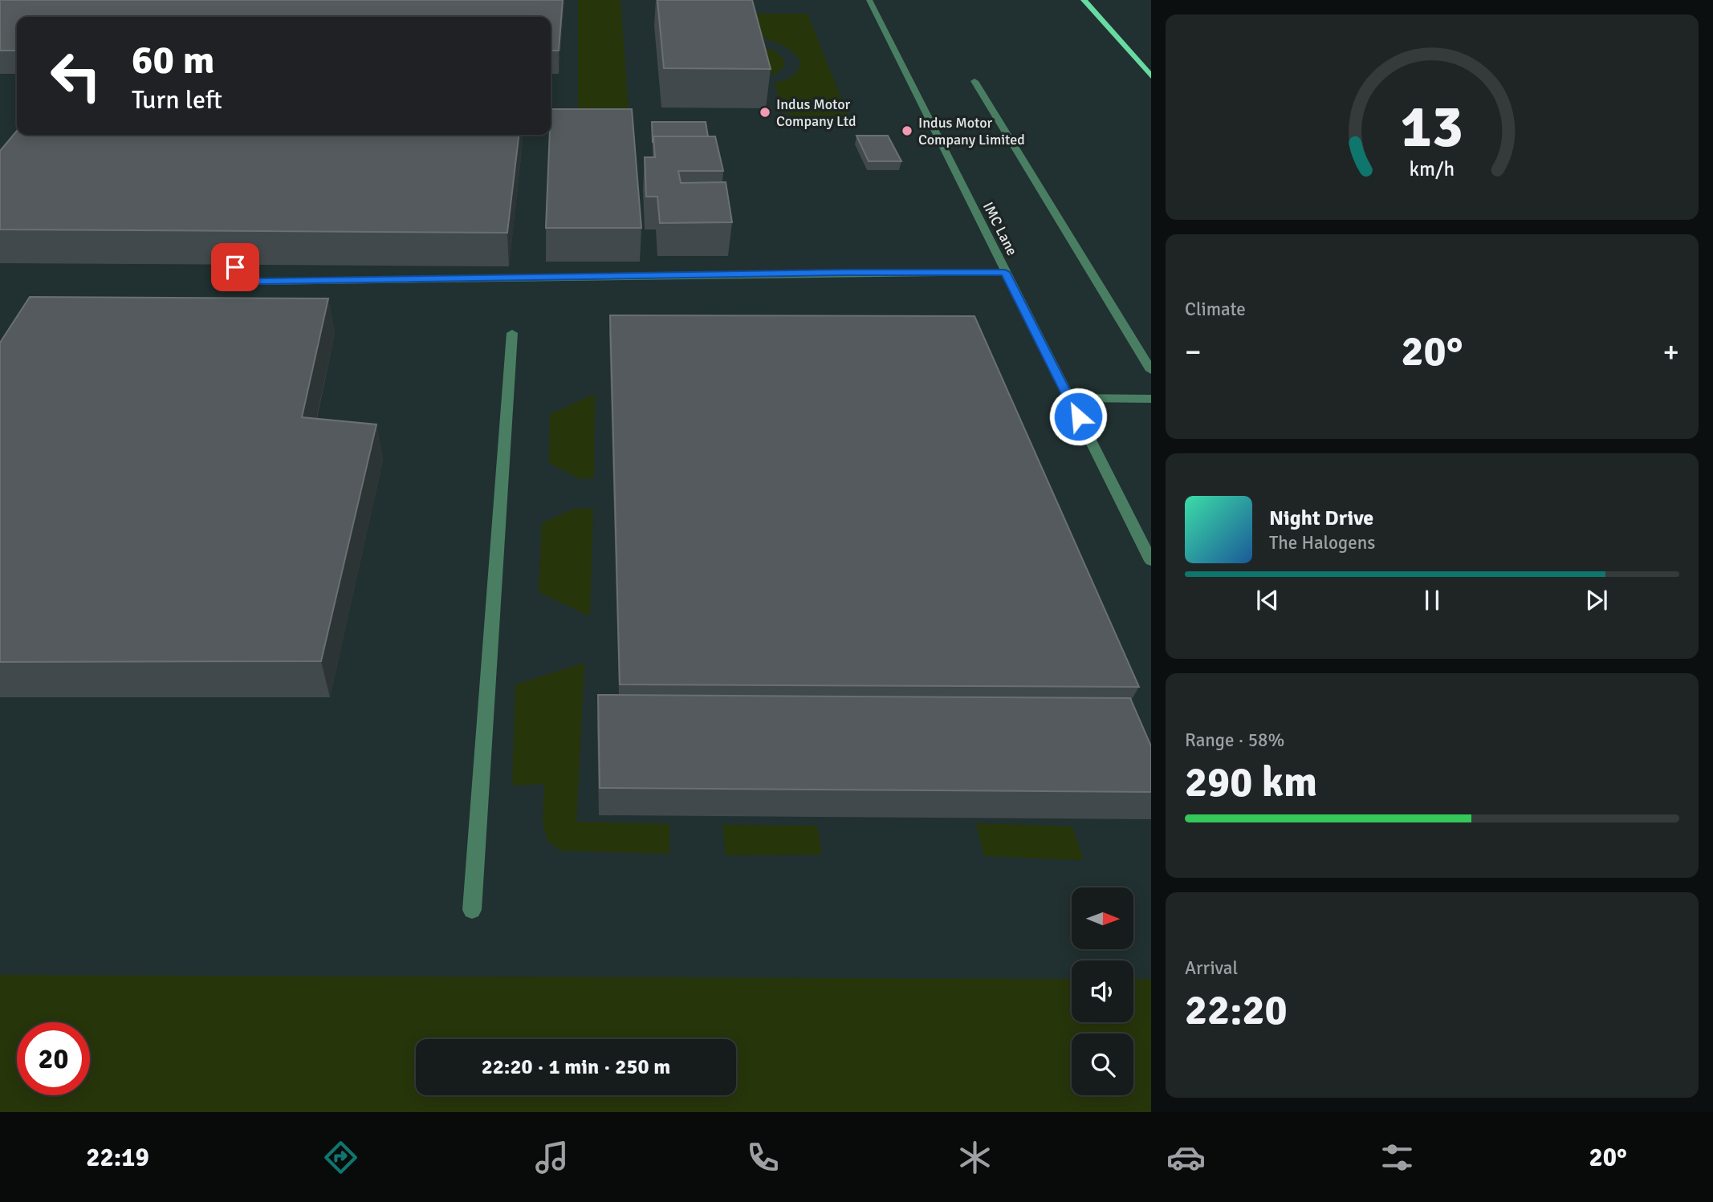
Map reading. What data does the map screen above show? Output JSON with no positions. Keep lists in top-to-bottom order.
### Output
{
  "streets": {
    "lane": ["IMC Lane"]
  },
  "places": ["Indus Motor Company Ltd", "Indus Motor Company Limited"],
  "north": "right",
  "page": {
    "turn": ["60 m", "Turn left"],
    "tile": [
      "Climate",
      ["Range · 58%", "290 km"],
      ["Arrival", "22:20"]
    ],
    "heat": ["−", "20°", "+"],
    "song": ["Night Drive", "The Halogens"],
    "limit": "20",
    "trip": "22:20 · 1 min · 250 m",
    "tabs": ["22:19", "20°"],
    "gauge": ["13", "km/h"]
  }
}
